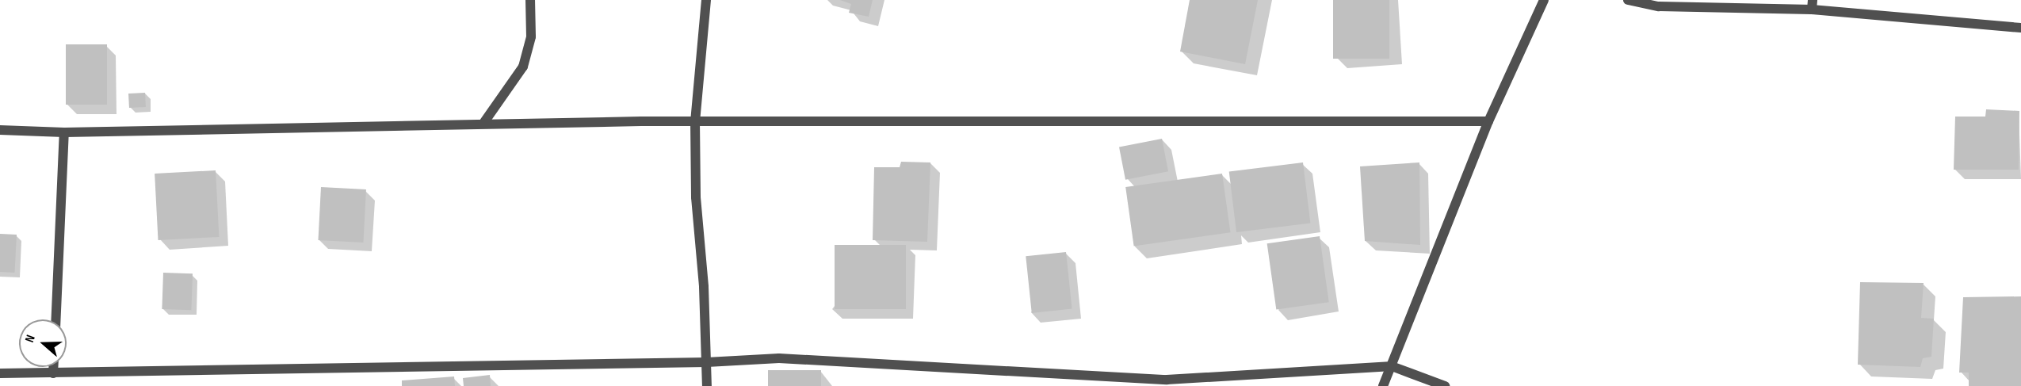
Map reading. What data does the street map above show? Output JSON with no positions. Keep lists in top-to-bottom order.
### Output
{
  "north": "left"
}
